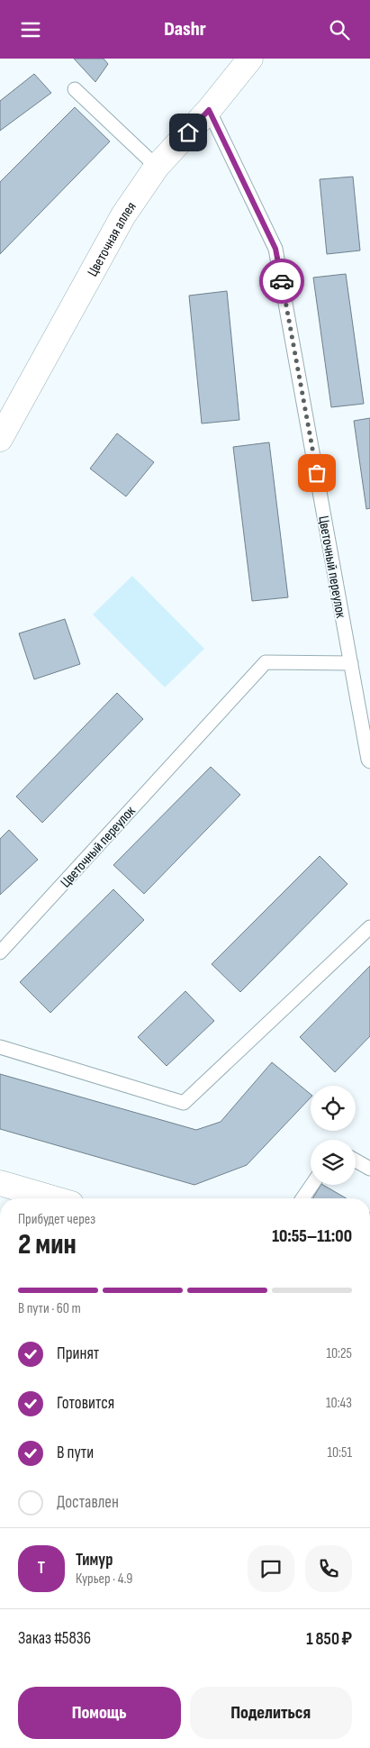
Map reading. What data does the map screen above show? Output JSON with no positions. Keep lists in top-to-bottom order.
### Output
{
  "streets": {
    "street": ["Цветочная аллея"],
    "lane": ["Цветочный переулок"]
  },
  "crossings": [
    ["Цветочная аллея", "Цветочный переулок"]
  ],
  "page": {
    "header": "Dashr",
    "heading": ["2 мин", "Прибудет через", "10:55–11:00"],
    "panel": [
      "Тимур",
      "Курьер · 4.9",
      "Заказ #5836",
      "1 850 ₽"
    ],
    "bar": "В пути · 60 m",
    "list": [
      ["Принят", "10:25"],
      ["Готовится", "10:43"],
      ["В пути", "10:51"],
      "Доставлен"
    ],
    "round": "Т",
    "buttons": ["Помощь", "Поделиться"]
  }
}
